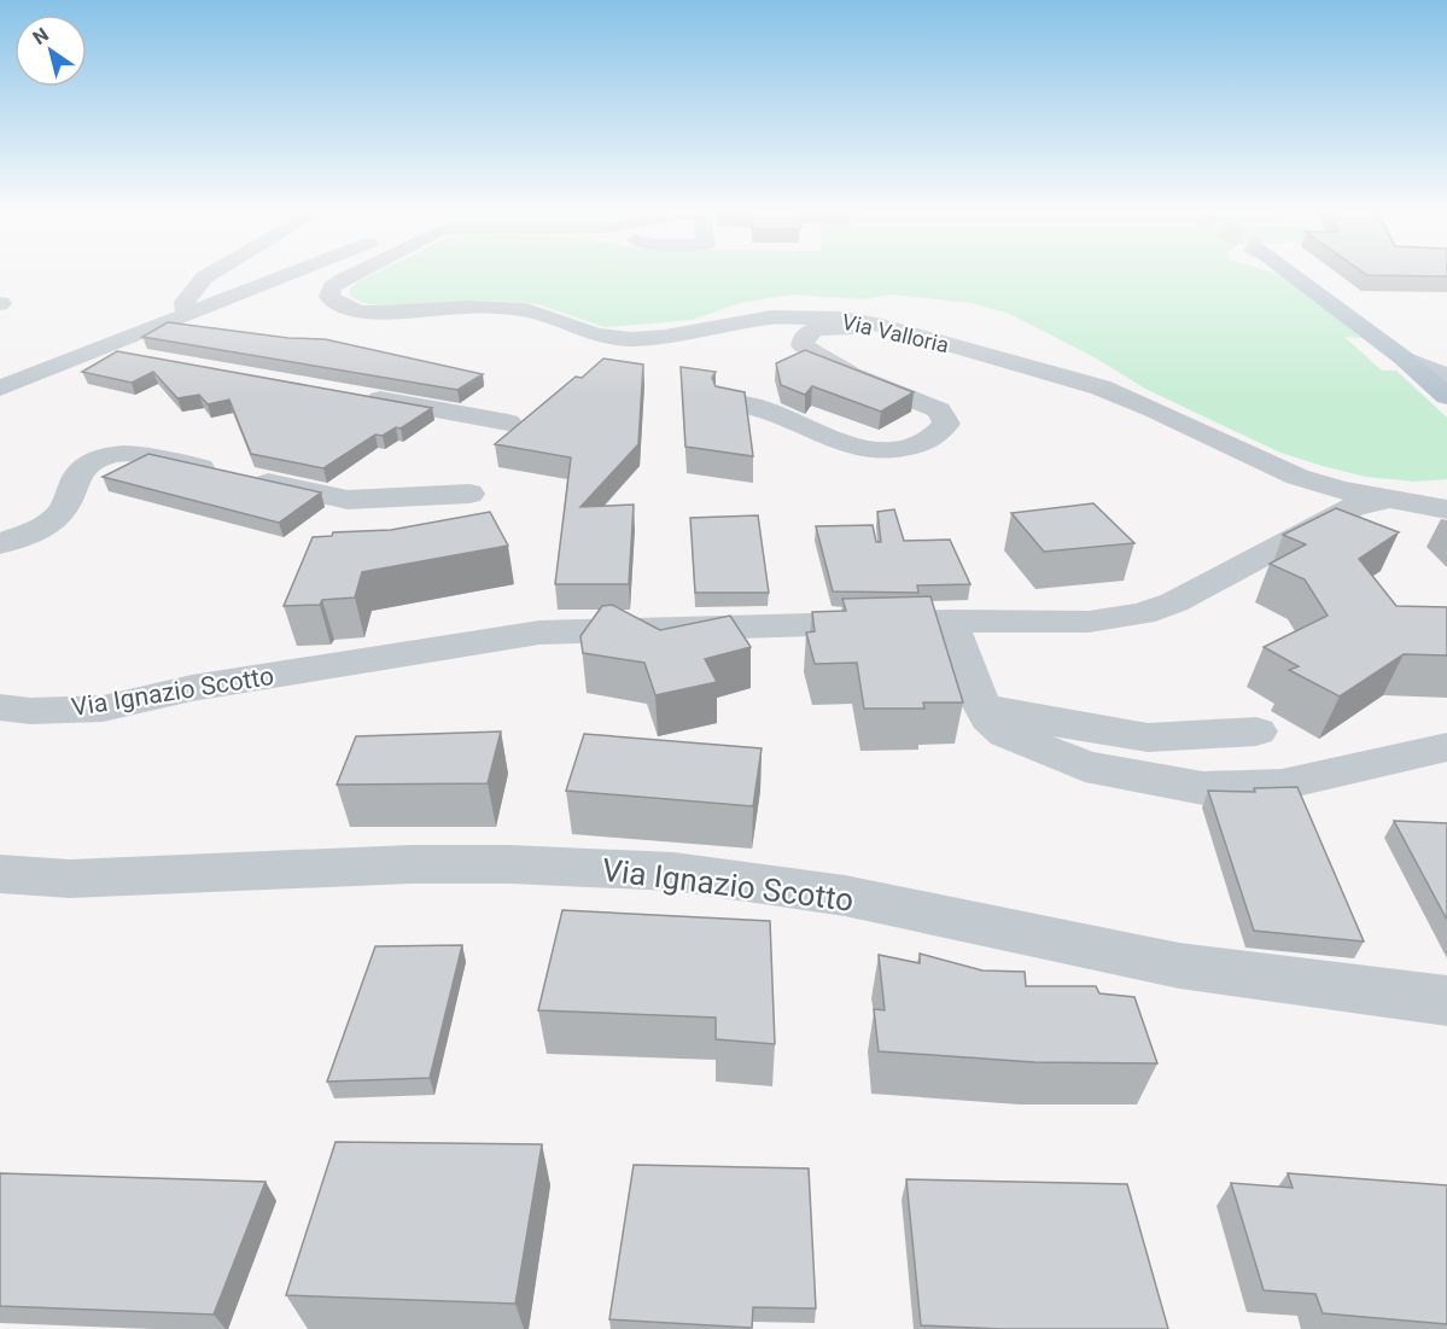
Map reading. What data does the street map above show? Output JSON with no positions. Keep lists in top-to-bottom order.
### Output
{
  "streets": {
    "street": ["Via Valloria", "Via Ignazio Scotto"]
  },
  "crossings": [
    ["Via Valloria", "Via Ignazio Scotto"]
  ],
  "north": "top left"
}
